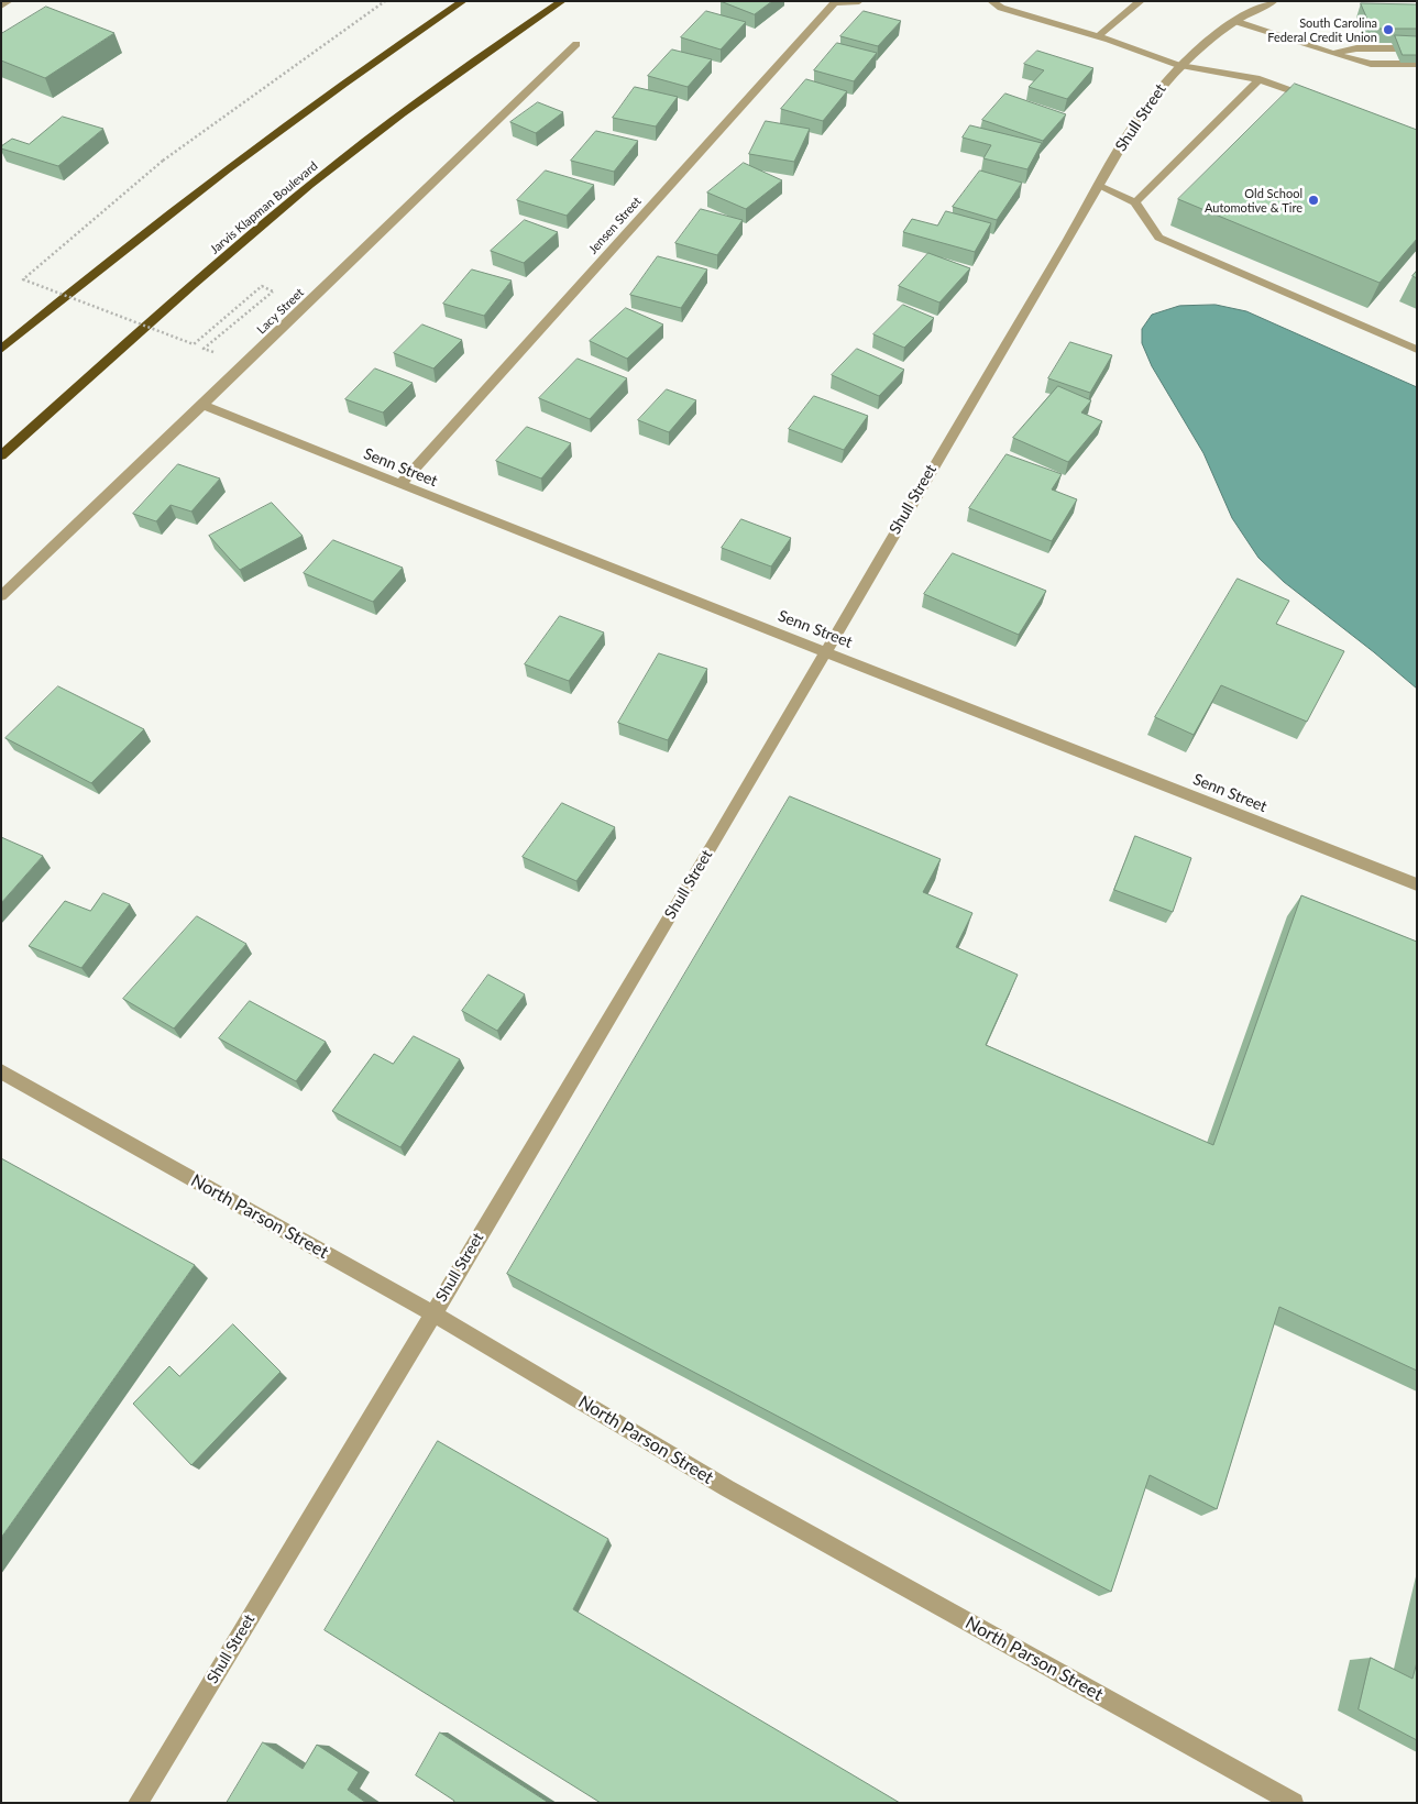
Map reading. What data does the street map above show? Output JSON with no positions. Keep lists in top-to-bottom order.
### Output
{
  "streets": {
    "highway": ["Jarvis Klapman Boulevard"],
    "street": [
      "Shull Street",
      "Jensen Street",
      "Lacy Street",
      "Senn Street",
      "North Parson Street"
    ]
  },
  "crossings": [
    ["Shull Street", "Senn Street"],
    ["Shull Street", "North Parson Street"],
    ["Jensen Street", "Senn Street"],
    ["Lacy Street", "Senn Street"]
  ],
  "places": ["South Carolina Federal Credit Union", "Old School Automotive & Tire"]
}
